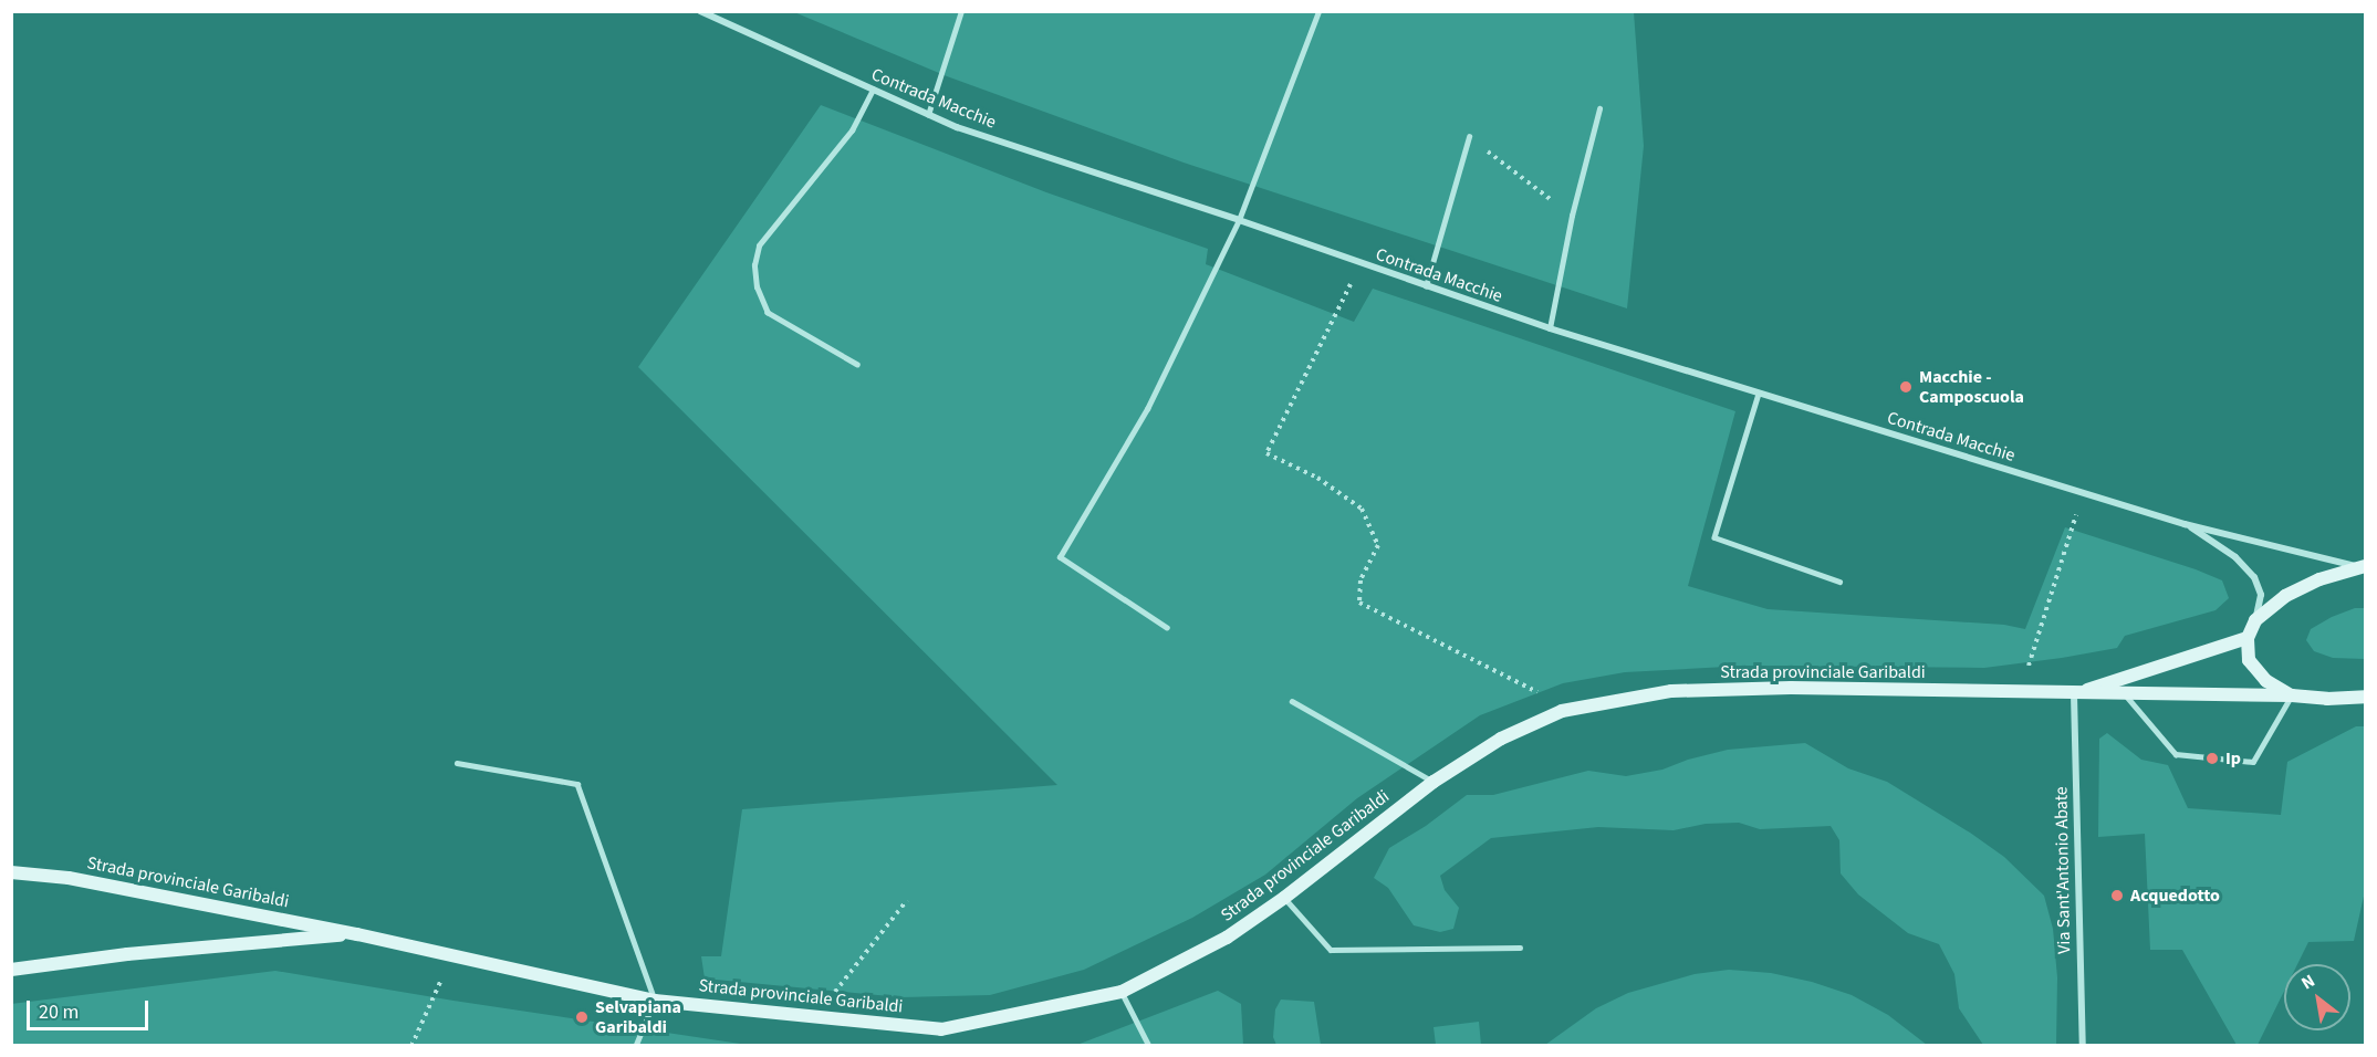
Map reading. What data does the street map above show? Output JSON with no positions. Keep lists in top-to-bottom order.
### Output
{
  "streets": {
    "main road": ["Strada provinciale Garibaldi"],
    "street": ["Contrada Macchie", "Via Sant'Antonio Abate"]
  },
  "crossings": [
    ["Strada provinciale Garibaldi", "Via Sant'Antonio Abate"]
  ],
  "places": [
    "Macchie - Camposcuola",
    "Ip",
    "Acquedotto",
    "Selvapiana Garibaldi"
  ],
  "scale_bar": "20 m",
  "north": "top left"
}
